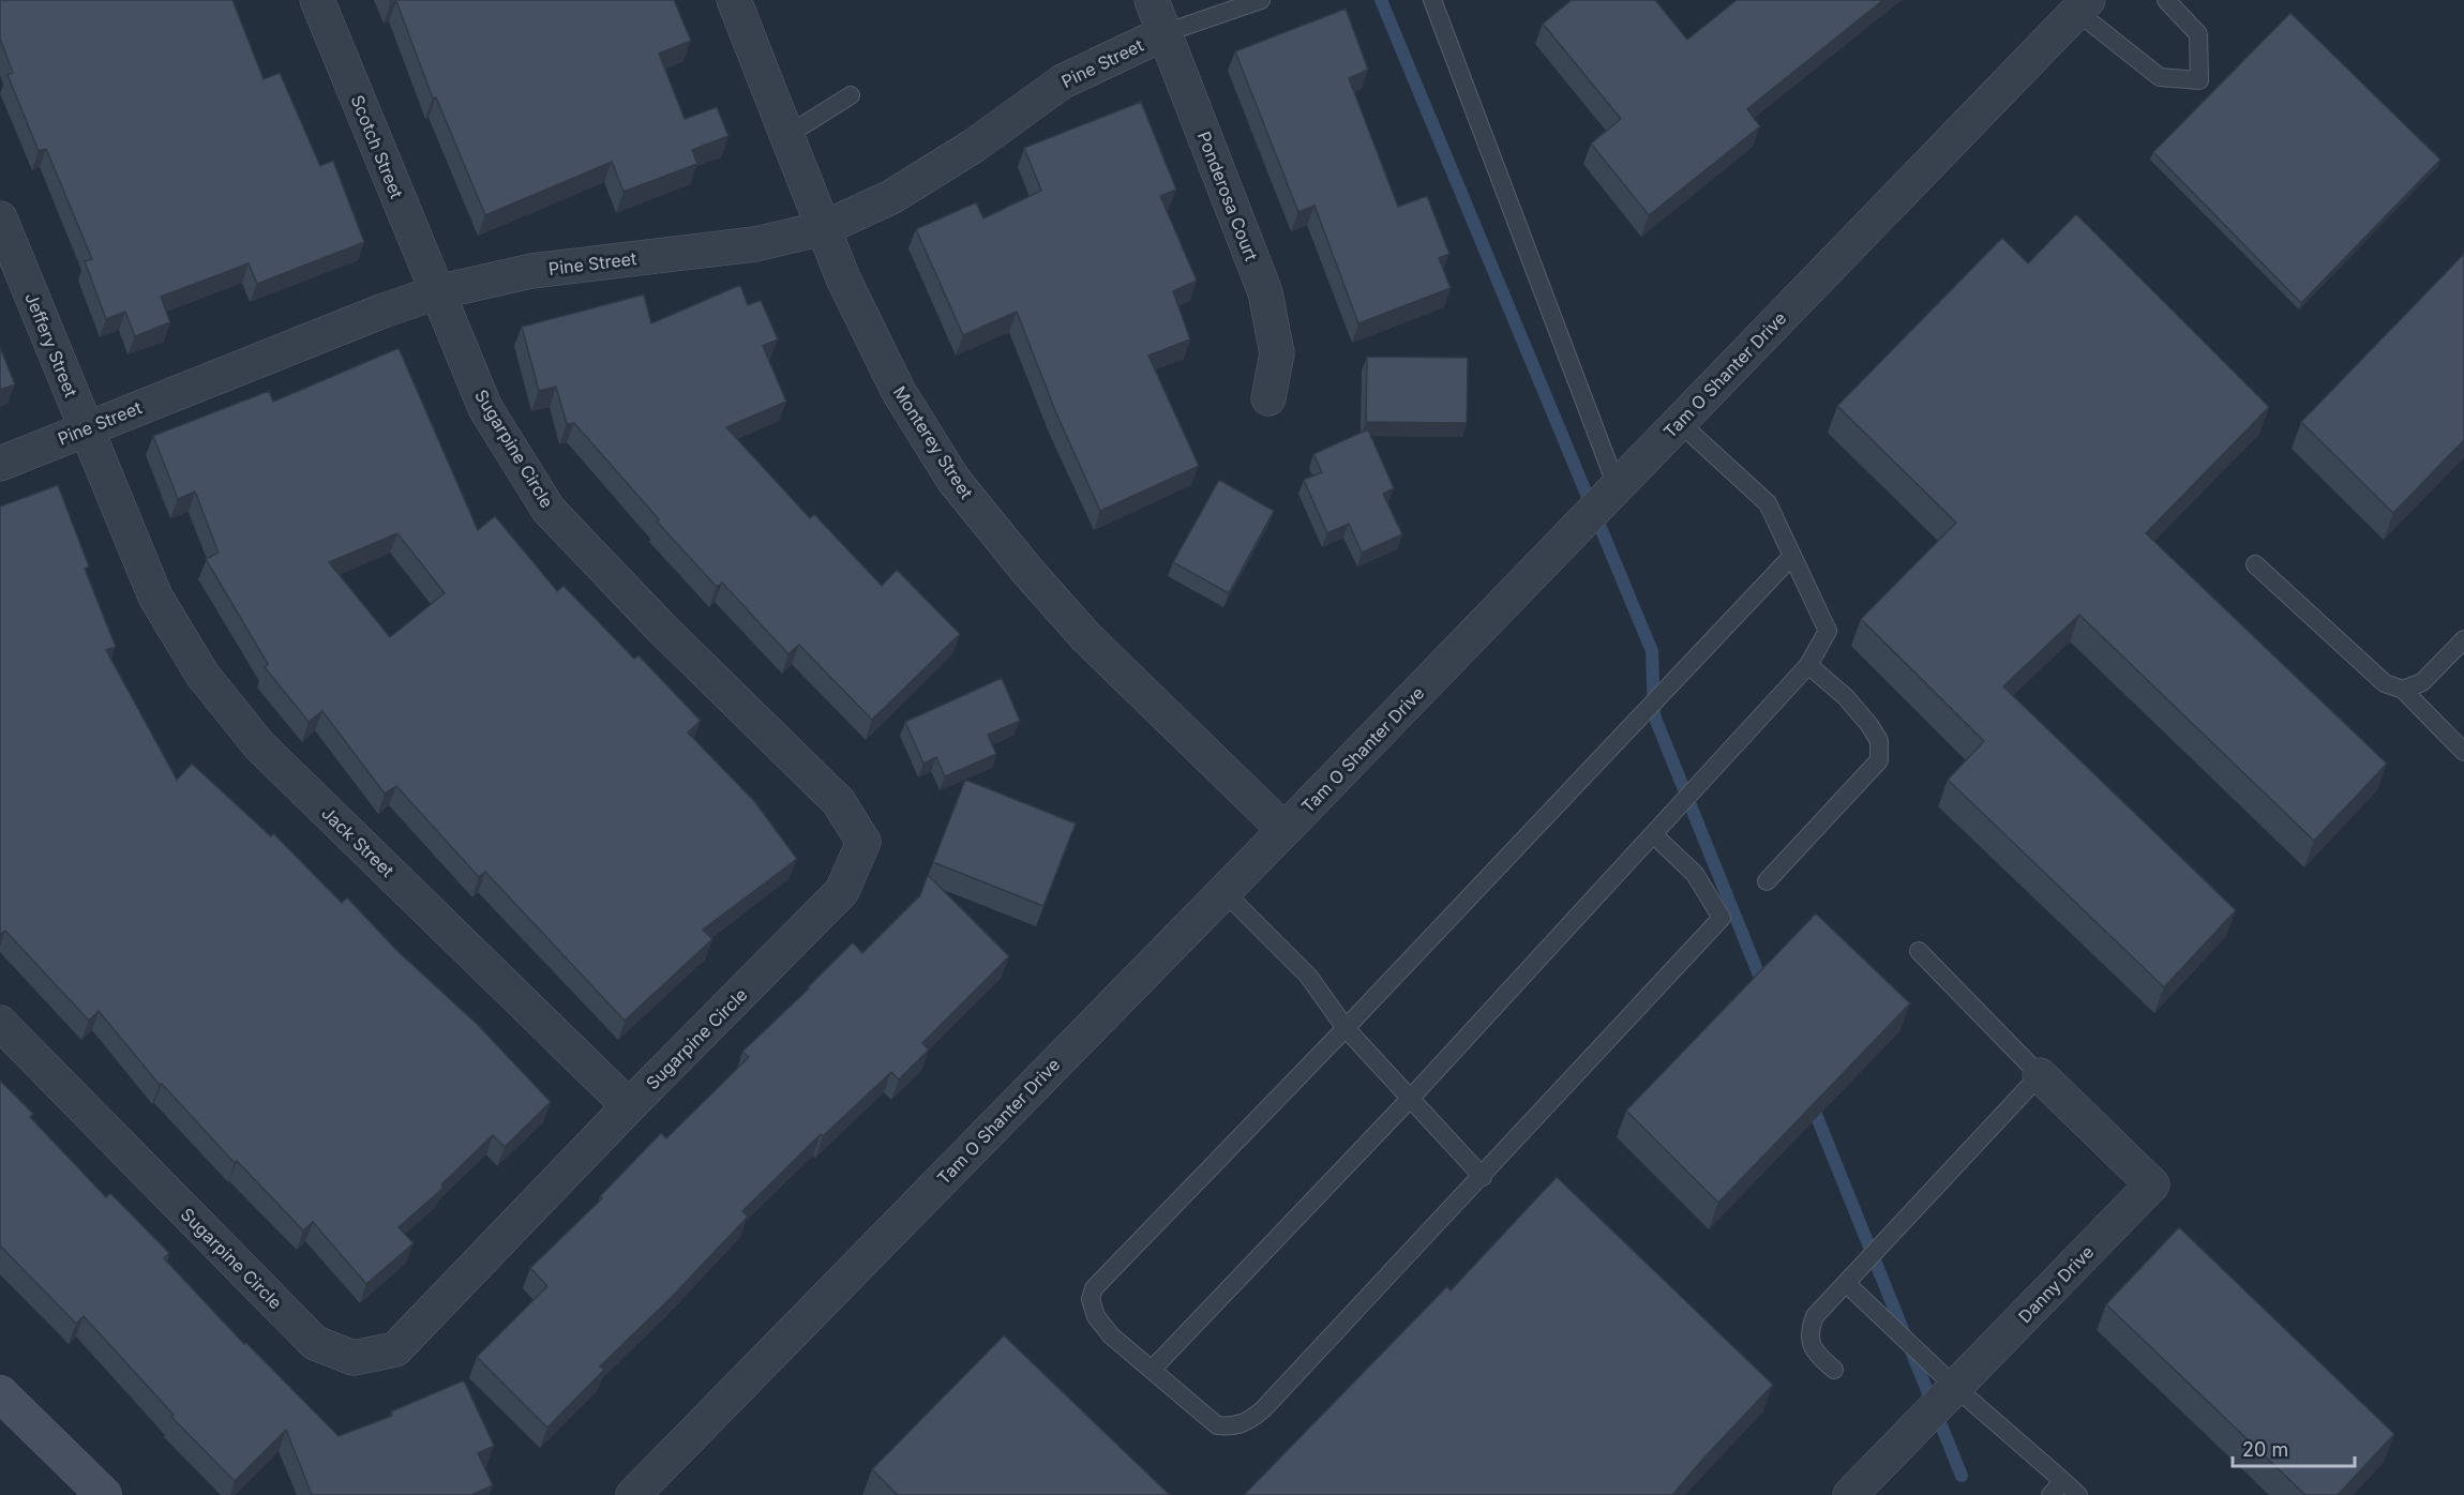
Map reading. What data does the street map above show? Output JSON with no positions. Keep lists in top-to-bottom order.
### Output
{
  "streets": {
    "street": [
      "Pine Street",
      "Scotch Street",
      "Ponderosa Court",
      "Jeffery Street",
      "Tam O Shanter Drive",
      "Monterey Street",
      "Sugarpine Circle",
      "Jack Street",
      "Danny Drive"
    ]
  },
  "crossings": [
    ["Pine Street", "Scotch Street"],
    ["Pine Street", "Ponderosa Court"],
    ["Pine Street", "Jeffery Street"],
    ["Pine Street", "Monterey Street"],
    ["Pine Street", "Sugarpine Circle"],
    ["Scotch Street", "Sugarpine Circle"],
    ["Jeffery Street", "Jack Street"],
    ["Tam O Shanter Drive", "Monterey Street"],
    ["Sugarpine Circle", "Jack Street"]
  ],
  "scale_bar": "20 m"
}
